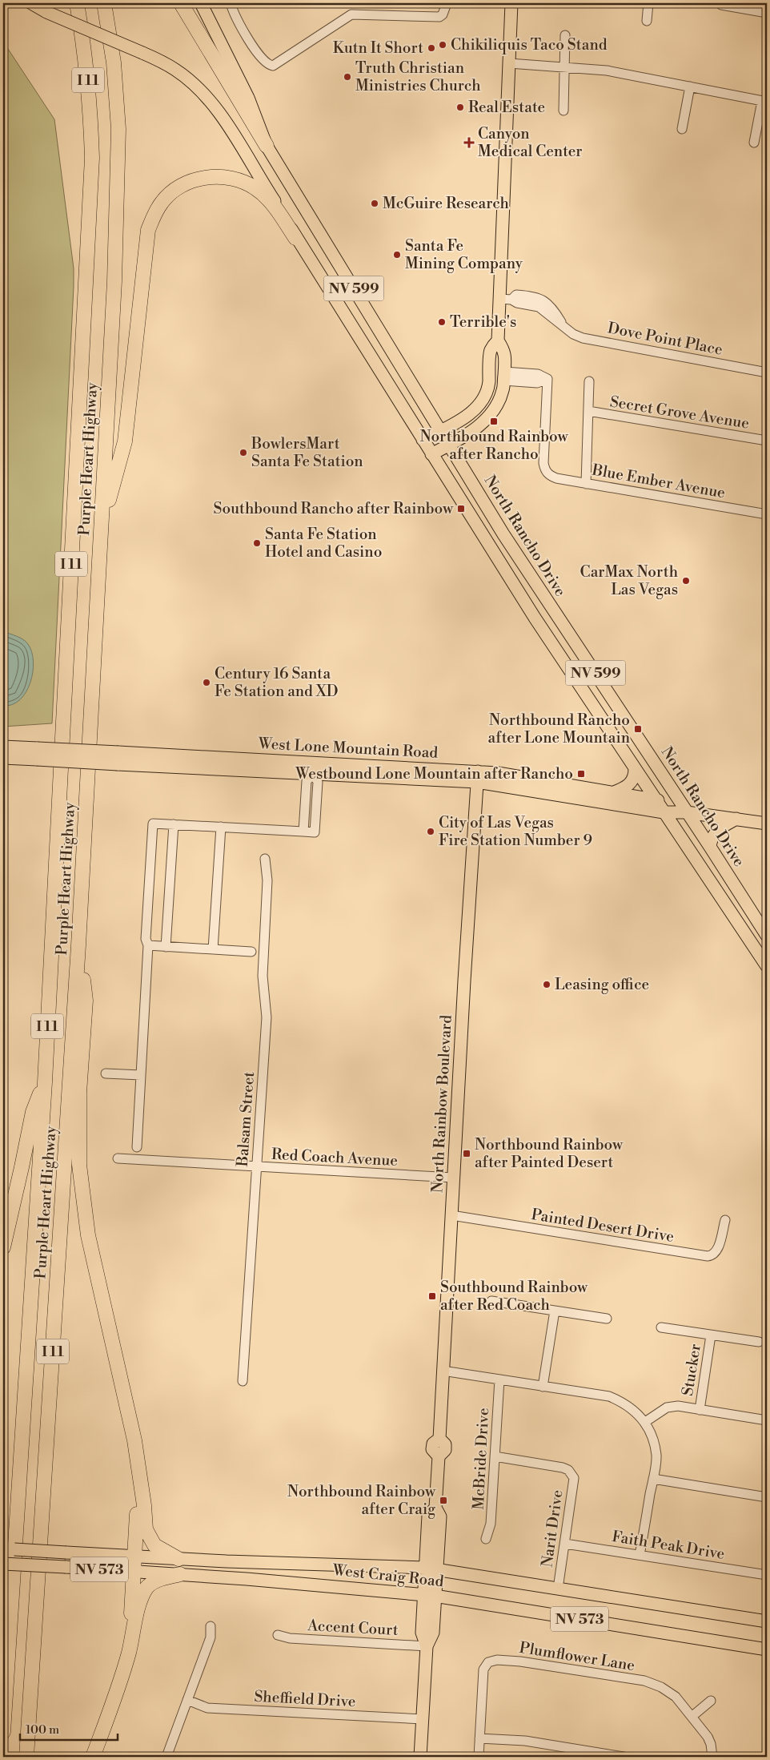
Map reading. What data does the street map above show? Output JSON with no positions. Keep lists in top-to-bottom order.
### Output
{
  "streets": {
    "highway": ["I 11", "Purple Heart Highway"],
    "main road": [
      "NV 599",
      "North Rancho Drive",
      "West Lone Mountain Road",
      "North Rainbow Boulevard",
      "NV 573",
      "West Craig Road"
    ],
    "street": [
      "Dove Point Place",
      "Secret Grove Avenue",
      "Blue Ember Avenue",
      "Balsam Street",
      "Red Coach Avenue",
      "Painted Desert Drive",
      "Stucker",
      "McBride Drive",
      "Narit Drive",
      "Faith Peak Drive",
      "Accent Court",
      "Plumflower Lane",
      "Sheffield Drive"
    ]
  },
  "crossings": [
    ["NV 599", "West Lone Mountain Road"],
    ["North Rancho Drive", "West Lone Mountain Road"],
    ["West Lone Mountain Road", "North Rainbow Boulevard"],
    ["North Rainbow Boulevard", "Red Coach Avenue"],
    ["North Rainbow Boulevard", "Painted Desert Drive"],
    ["North Rainbow Boulevard", "West Craig Road"],
    ["North Rainbow Boulevard", "Accent Court"],
    ["North Rainbow Boulevard", "Sheffield Drive"],
    ["Balsam Street", "Red Coach Avenue"],
    ["McBride Drive", "Narit Drive"],
    ["Narit Drive", "Faith Peak Drive"],
    ["Narit Drive", "West Craig Road"]
  ],
  "places": {
    "other": [
      "Chikiliquis Taco Stand",
      "Kutn It Short",
      "Truth Christian Ministries Church",
      "Real Estate",
      "McGuire Research",
      "Santa Fe Mining Company",
      "Terrible's",
      "BowlersMart Santa Fe Station",
      "Santa Fe Station Hotel and Casino",
      "CarMax North Las Vegas",
      "Century 16 Santa Fe Station and XD",
      "City of Las Vegas Fire Station Number 9",
      "Leasing office"
    ],
    "health": ["Canyon Medical Center"],
    "transit": [
      "Northbound Rainbow after Rancho",
      "Southbound Rancho after Rainbow",
      "Northbound Rancho after Lone Mountain",
      "Westbound Lone Mountain after Rancho",
      "Northbound Rainbow after Painted Desert",
      "Southbound Rainbow after Red Coach",
      "Northbound Rainbow after Craig"
    ]
  },
  "scale_bar": "100 m"
}
